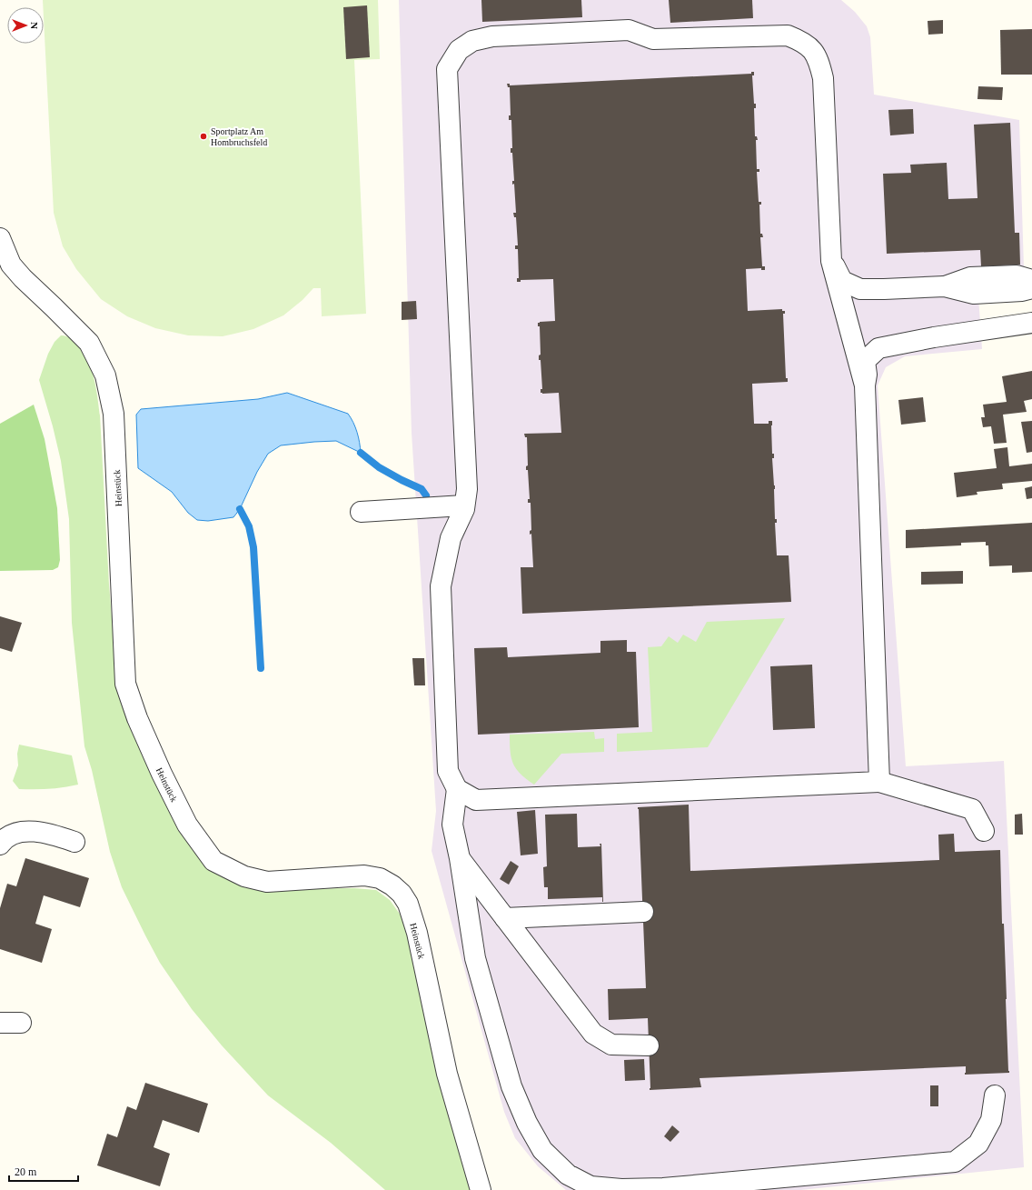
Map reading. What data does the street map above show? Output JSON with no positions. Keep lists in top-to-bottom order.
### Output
{
  "streets": {
    "street": ["Heinstück"]
  },
  "places": ["Sportplatz Am Hombruchsfeld"],
  "scale_bar": "20 m",
  "north": "right"
}
